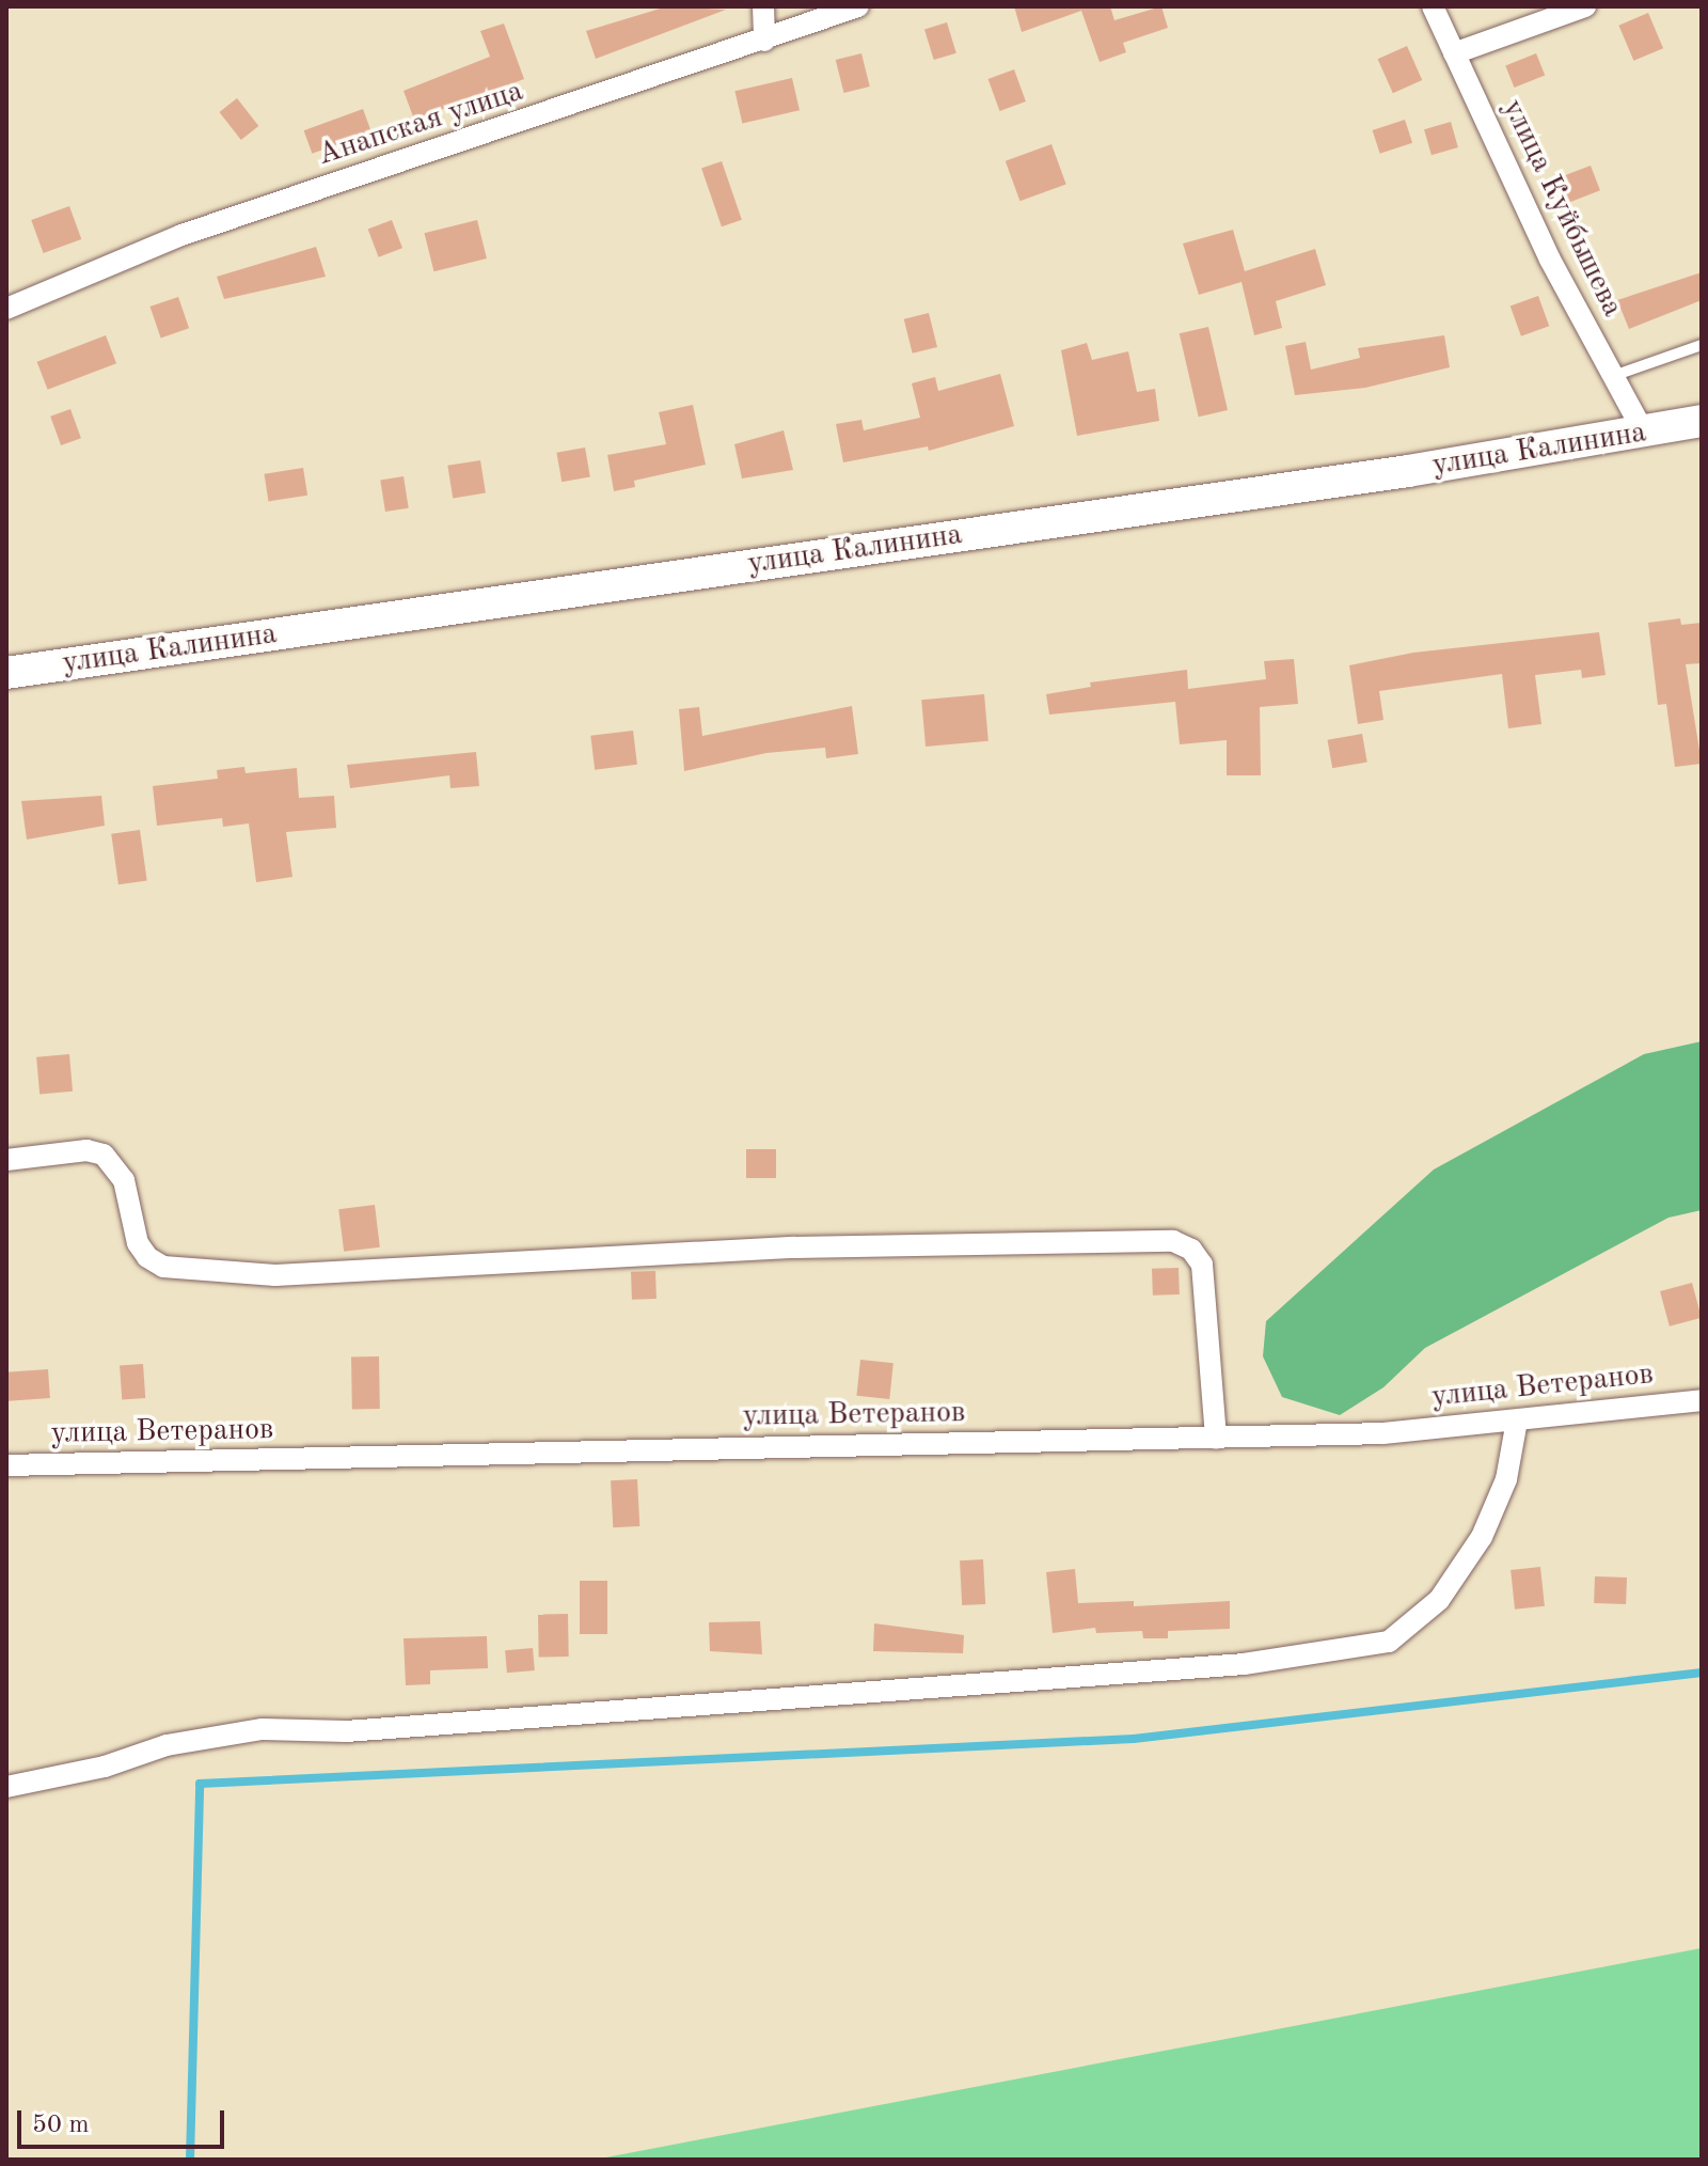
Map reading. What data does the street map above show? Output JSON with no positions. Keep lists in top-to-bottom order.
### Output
{
  "streets": {
    "main road": ["улица Калинина"],
    "street": ["Анапская улица", "улица Куйбышева", "улица Ветеранов"]
  },
  "crossings": [
    ["улица Куйбышева", "улица Калинина"]
  ],
  "scale_bar": "50 m"
}
